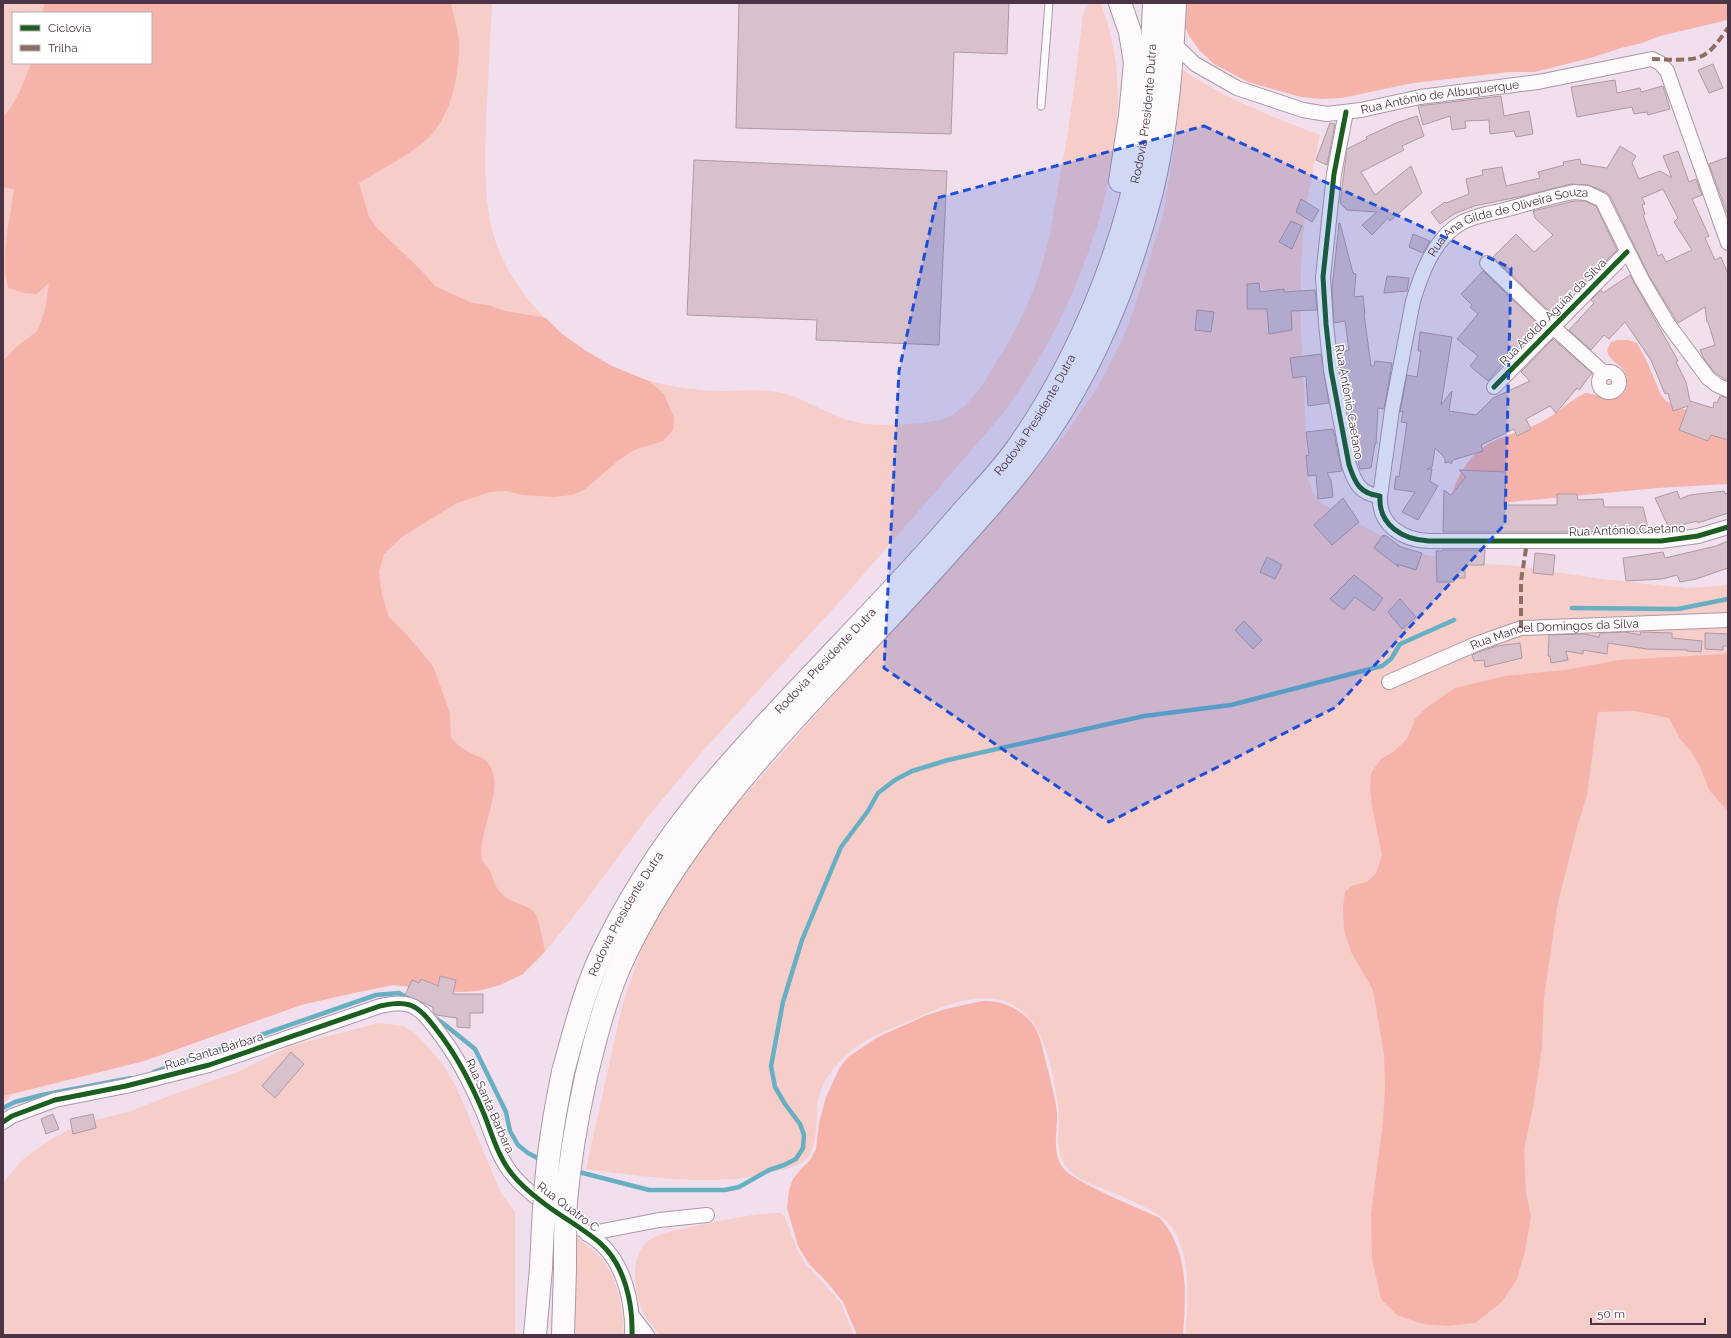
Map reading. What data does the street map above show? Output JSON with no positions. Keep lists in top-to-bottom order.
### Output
{
  "streets": {
    "highway": ["Rodovia Presidente Dutra"],
    "street": [
      "Rua Antônio de Albuquerque",
      "Rua Ana Gilda de Oliveira Souza",
      "Rua Aroldo Aguiar da Silva",
      "Rua Antônio Caetano",
      "Rua Manoel Domingos da Silva",
      "Rua Santa Bárbara",
      "Rua Santa Barbara",
      "Rua Quatro C"
    ]
  },
  "crossings": [
    ["Rua Antônio de Albuquerque", "Rodovia Presidente Dutra"],
    ["Rua Antônio de Albuquerque", "Rua Antônio Caetano"],
    ["Rua Ana Gilda de Oliveira Souza", "Rua Aroldo Aguiar da Silva"],
    ["Rua Ana Gilda de Oliveira Souza", "Rua Antônio Caetano"],
    ["Rua Santa Bárbara", "Rua Santa Barbara"],
    ["Rua Santa Barbara", "Rua Quatro C"]
  ],
  "legend": ["Ciclovia", "Trilha"],
  "scale_bar": "50 m"
}
